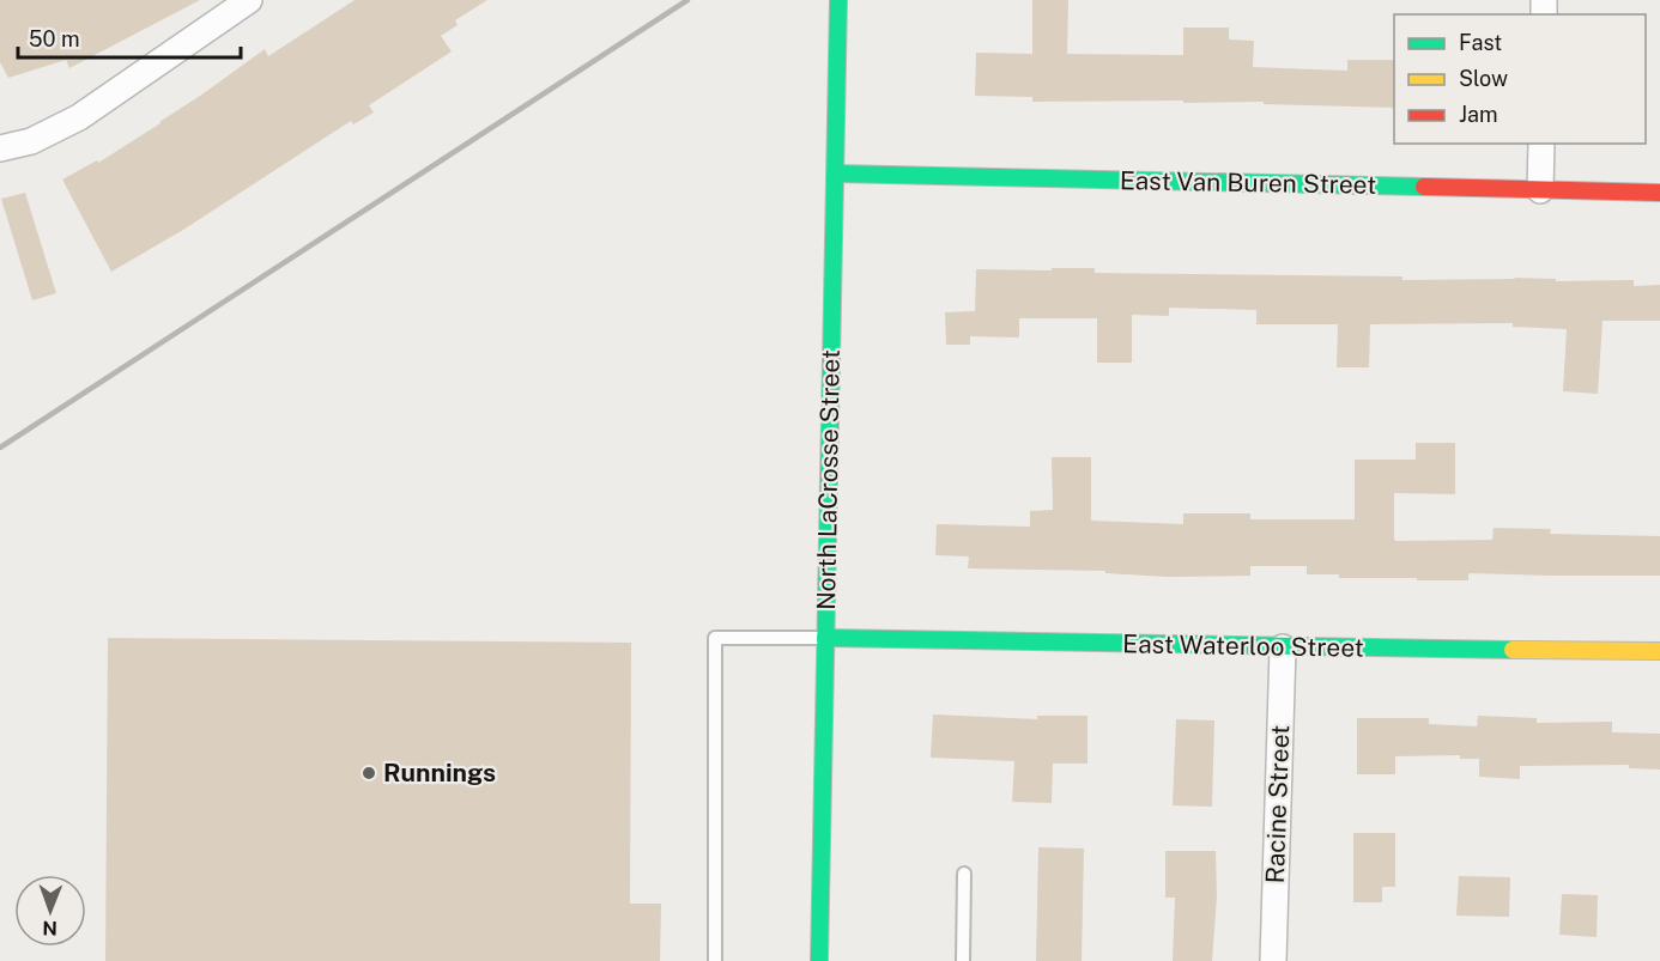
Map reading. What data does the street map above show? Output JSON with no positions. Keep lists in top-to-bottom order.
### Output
{
  "streets": {
    "street": [
      "East Van Buren Street",
      "North LaCrosse Street",
      "East Waterloo Street",
      "Racine Street"
    ]
  },
  "crossings": [
    ["East Van Buren Street", "North LaCrosse Street"],
    ["North LaCrosse Street", "East Waterloo Street"],
    ["East Waterloo Street", "Racine Street"]
  ],
  "places": ["Runnings"],
  "legend": ["Fast", "Slow", "Jam"],
  "scale_bar": "50 m",
  "north": "bottom"
}
